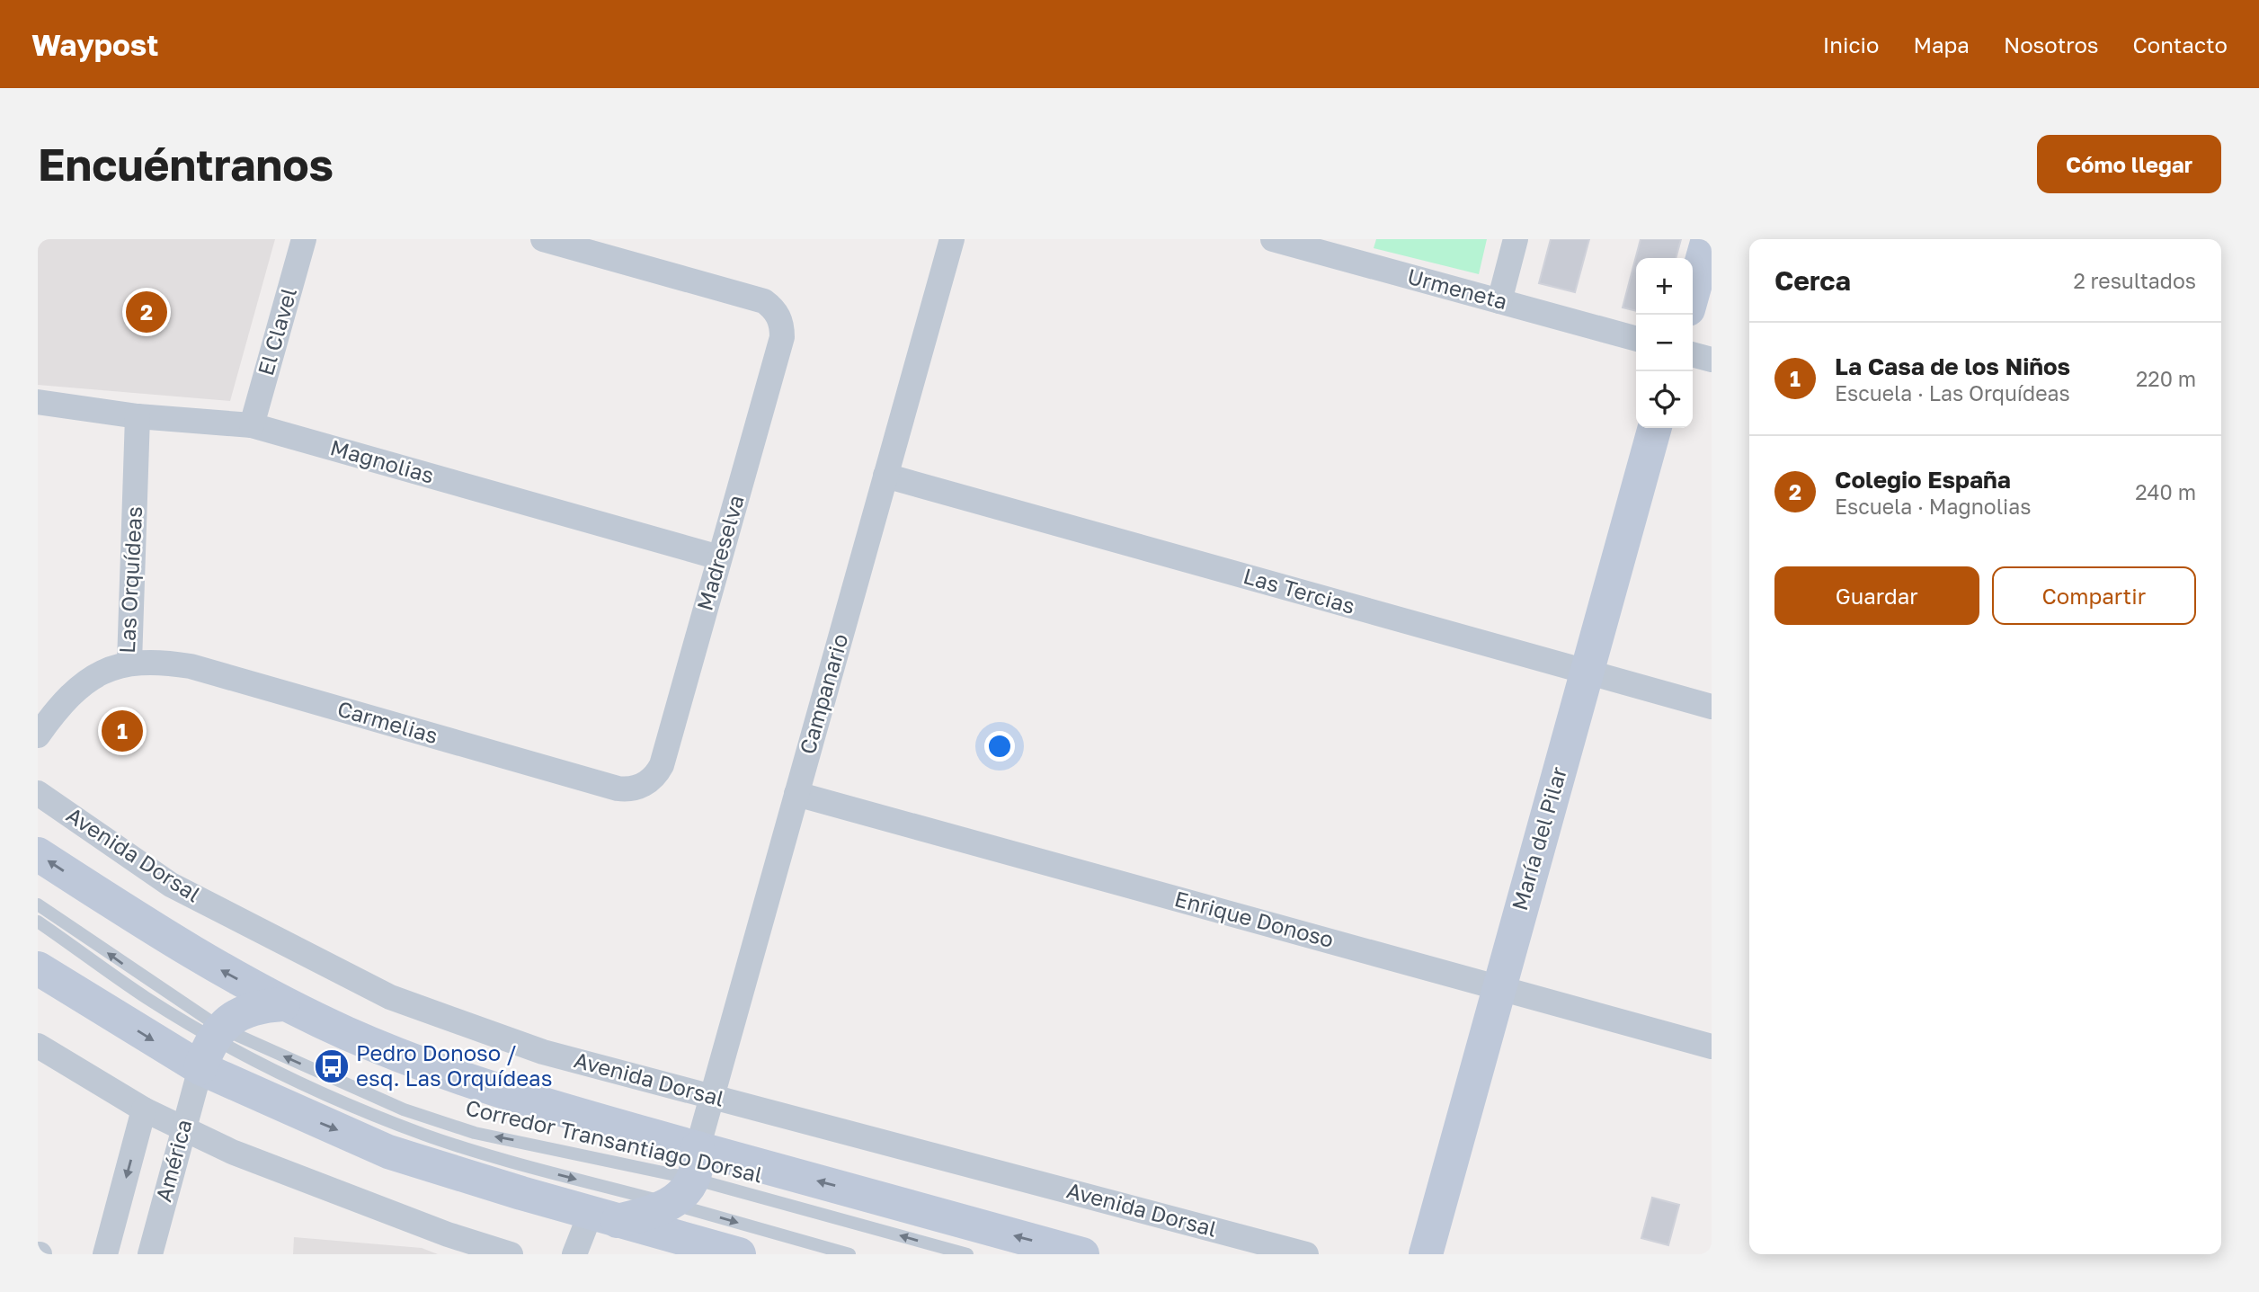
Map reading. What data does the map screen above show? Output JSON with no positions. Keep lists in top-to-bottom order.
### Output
{
  "streets": {
    "main road": ["María del Pilar"],
    "street": [
      "Urmeneta",
      "El Clavel",
      "Magnolias",
      "Madreselva",
      "Las Orquídeas",
      "Las Tercias",
      "Campanario",
      "Carmelias",
      "Avenida Dorsal",
      "Enrique Donoso",
      "América"
    ],
    "lane": ["Corredor Transantiago Dorsal"]
  },
  "crossings": [
    ["El Clavel", "Magnolias"],
    ["Magnolias", "Madreselva"],
    ["Magnolias", "Las Orquídeas"],
    ["Madreselva", "Carmelias"],
    ["Las Orquídeas", "Carmelias"],
    ["Las Tercias", "Campanario"],
    ["Las Tercias", "María del Pilar"],
    ["Campanario", "Avenida Dorsal"],
    ["Campanario", "Enrique Donoso"],
    ["Campanario", "Corredor Transantiago Dorsal"],
    ["María del Pilar", "Enrique Donoso"],
    ["Corredor Transantiago Dorsal", "América"]
  ],
  "places": {
    "bus stop": ["Pedro Donoso / esq. Las Orquídeas"]
  },
  "page": {
    "header": "Waypost",
    "nav": [
      "Inicio",
      "Mapa",
      "Nosotros",
      "Contacto"
    ],
    "buttons": [
      "Cómo llegar",
      ["Guardar", "Compartir"]
    ],
    "title": "Encuéntranos",
    "heading": ["Cerca", "2 resultados"],
    "map_buttons": ["+", "−"],
    "pins": ["2", "1"],
    "list": [
      {
        "mark": "1",
        "name": "La Casa de los Niños",
        "note": "Escuela · Las Orquídeas",
        "value": "220 m"
      },
      {
        "mark": "2",
        "name": "Colegio España",
        "note": "Escuela · Magnolias",
        "value": "240 m"
      }
    ]
  }
}
